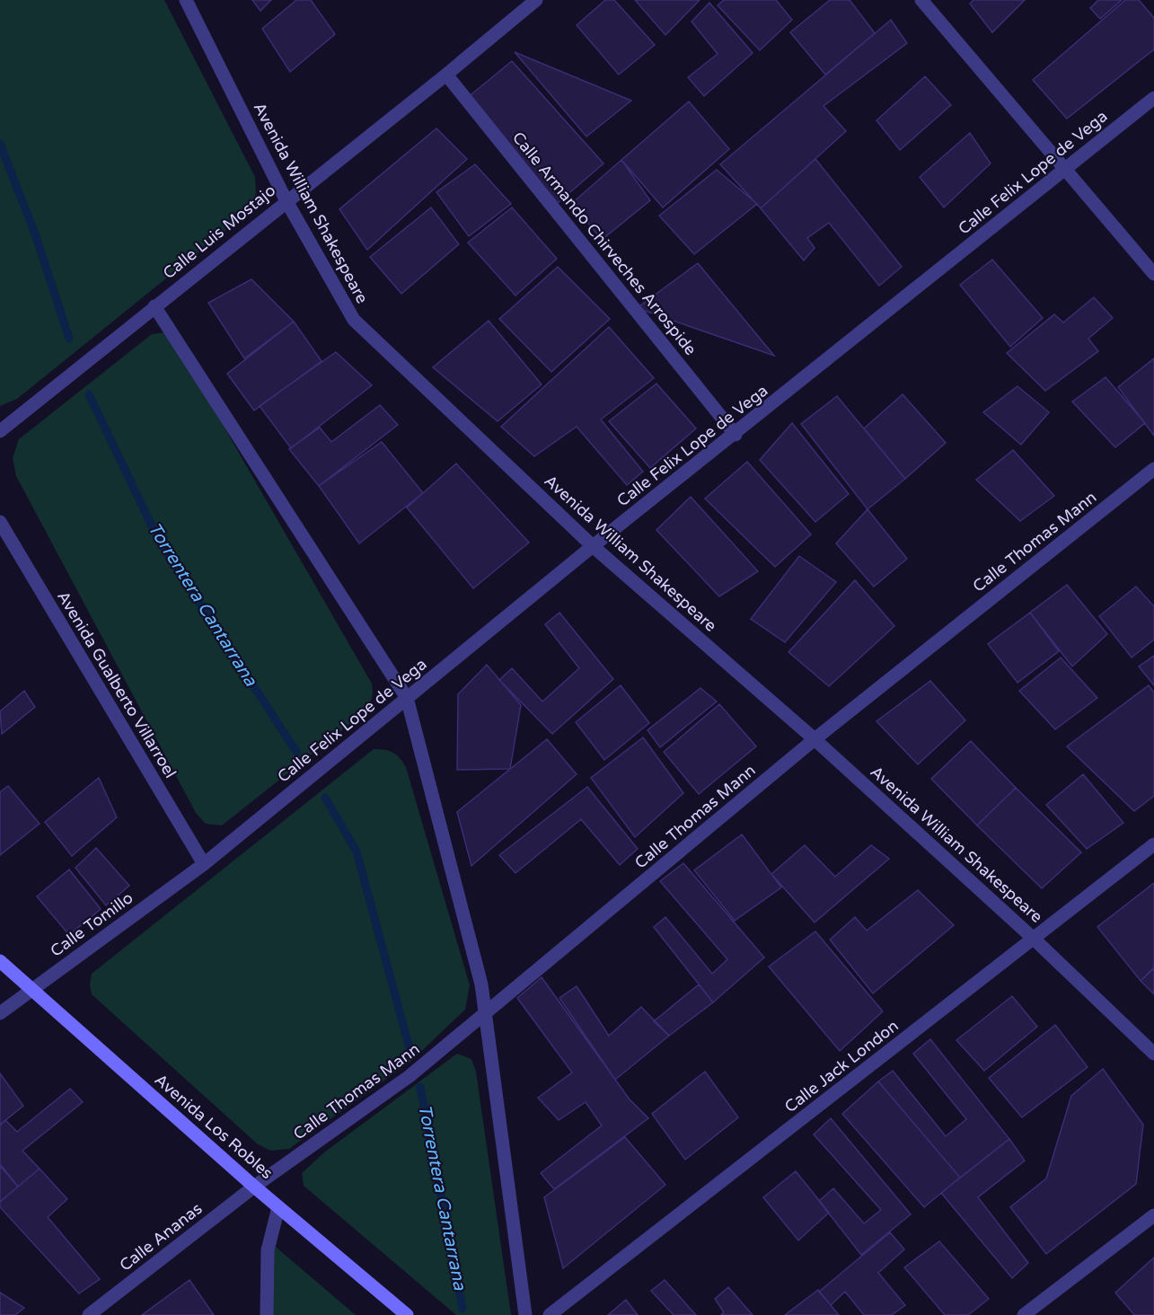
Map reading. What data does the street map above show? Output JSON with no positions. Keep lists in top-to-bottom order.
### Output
{
  "streets": {
    "main road": ["Avenida Los Robles"],
    "street": [
      "Calle Felix Lope de Vega",
      "Avenida William Shakespeare",
      "Calle Luis Mostajo",
      "Calle Armando Chirveches Arrospide",
      "Calle Thomas Mann",
      "Avenida Gualberto Villarroel",
      "Calle Tomillo",
      "Calle Jack London",
      "Calle Ananas"
    ]
  },
  "crossings": [
    ["Calle Felix Lope de Vega", "Avenida William Shakespeare"],
    ["Calle Felix Lope de Vega", "Calle Armando Chirveches Arrospide"],
    ["Calle Felix Lope de Vega", "Avenida Gualberto Villarroel"],
    ["Calle Felix Lope de Vega", "Calle Tomillo"],
    ["Avenida William Shakespeare", "Calle Luis Mostajo"],
    ["Avenida William Shakespeare", "Calle Thomas Mann"],
    ["Avenida William Shakespeare", "Calle Jack London"],
    ["Calle Luis Mostajo", "Calle Armando Chirveches Arrospide"],
    ["Calle Thomas Mann", "Avenida Los Robles"],
    ["Calle Thomas Mann", "Calle Ananas"],
    ["Avenida Gualberto Villarroel", "Calle Tomillo"],
    ["Calle Tomillo", "Avenida Los Robles"],
    ["Avenida Los Robles", "Calle Ananas"]
  ],
  "water": ["Torrentera Cantarrana"]
}
